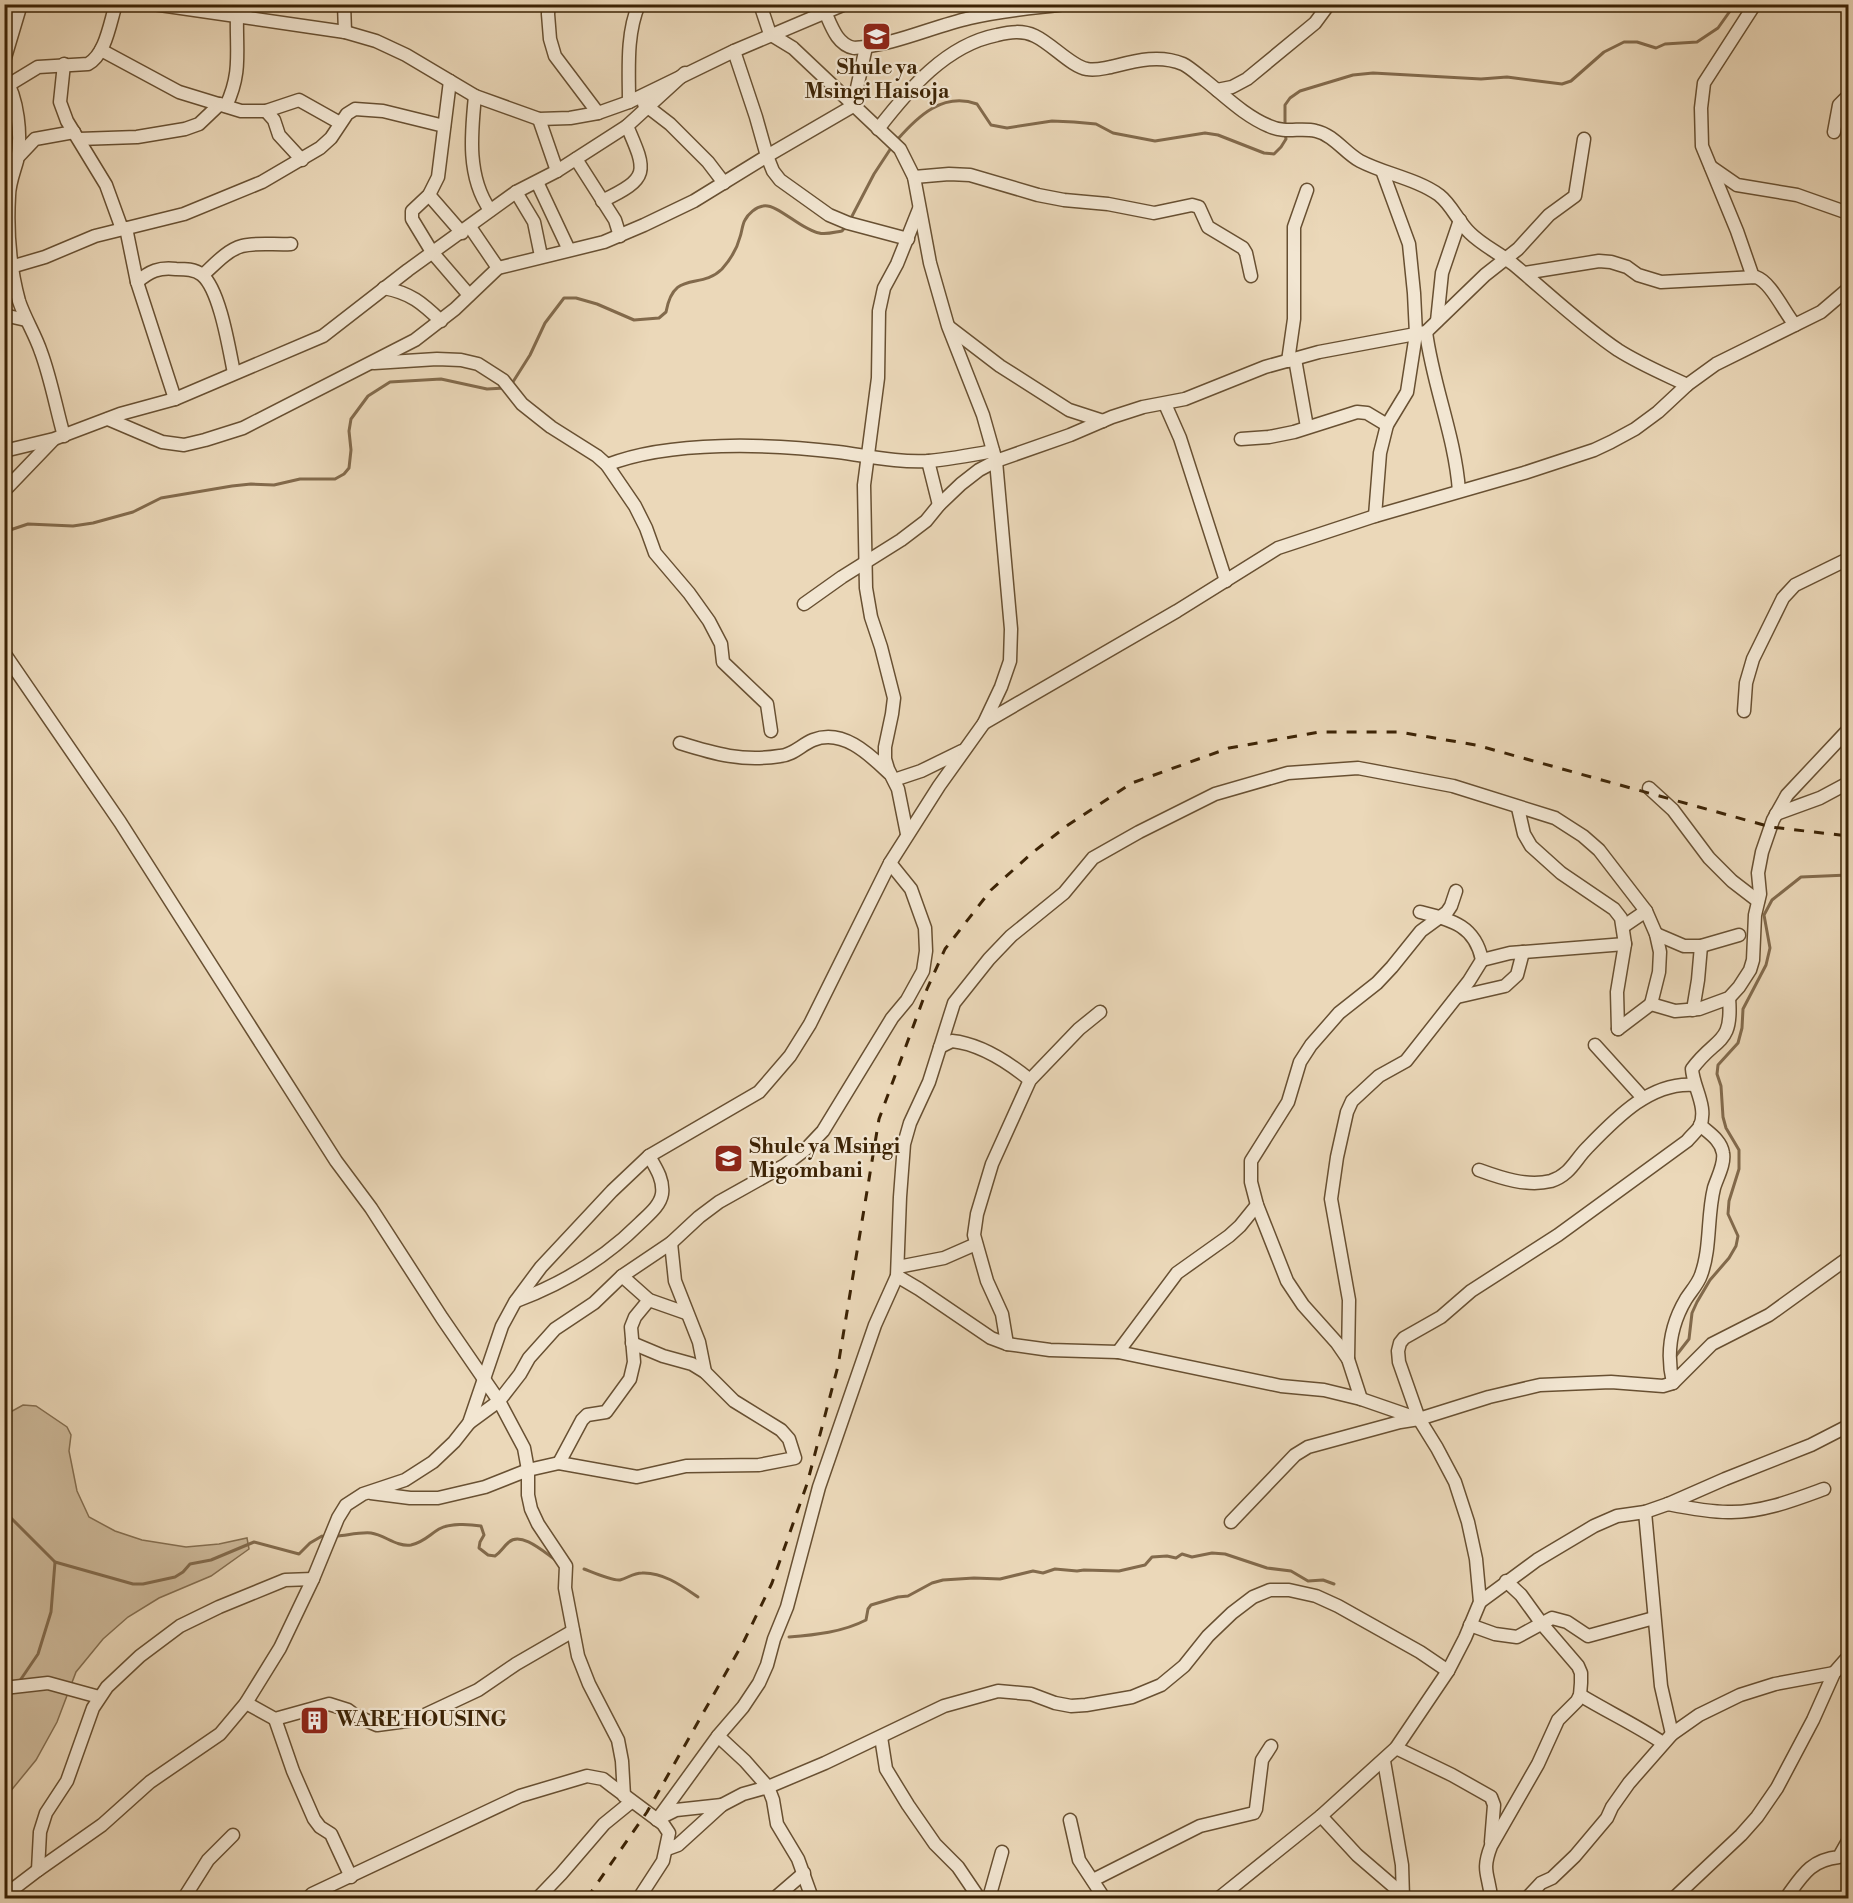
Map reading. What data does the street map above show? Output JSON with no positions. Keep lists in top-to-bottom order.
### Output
{
  "places": {
    "school or university": ["Shule ya Msingi Haisoja", "Shule ya Msingi Migombani"],
    "building": ["WARE HOUSING"]
  }
}
